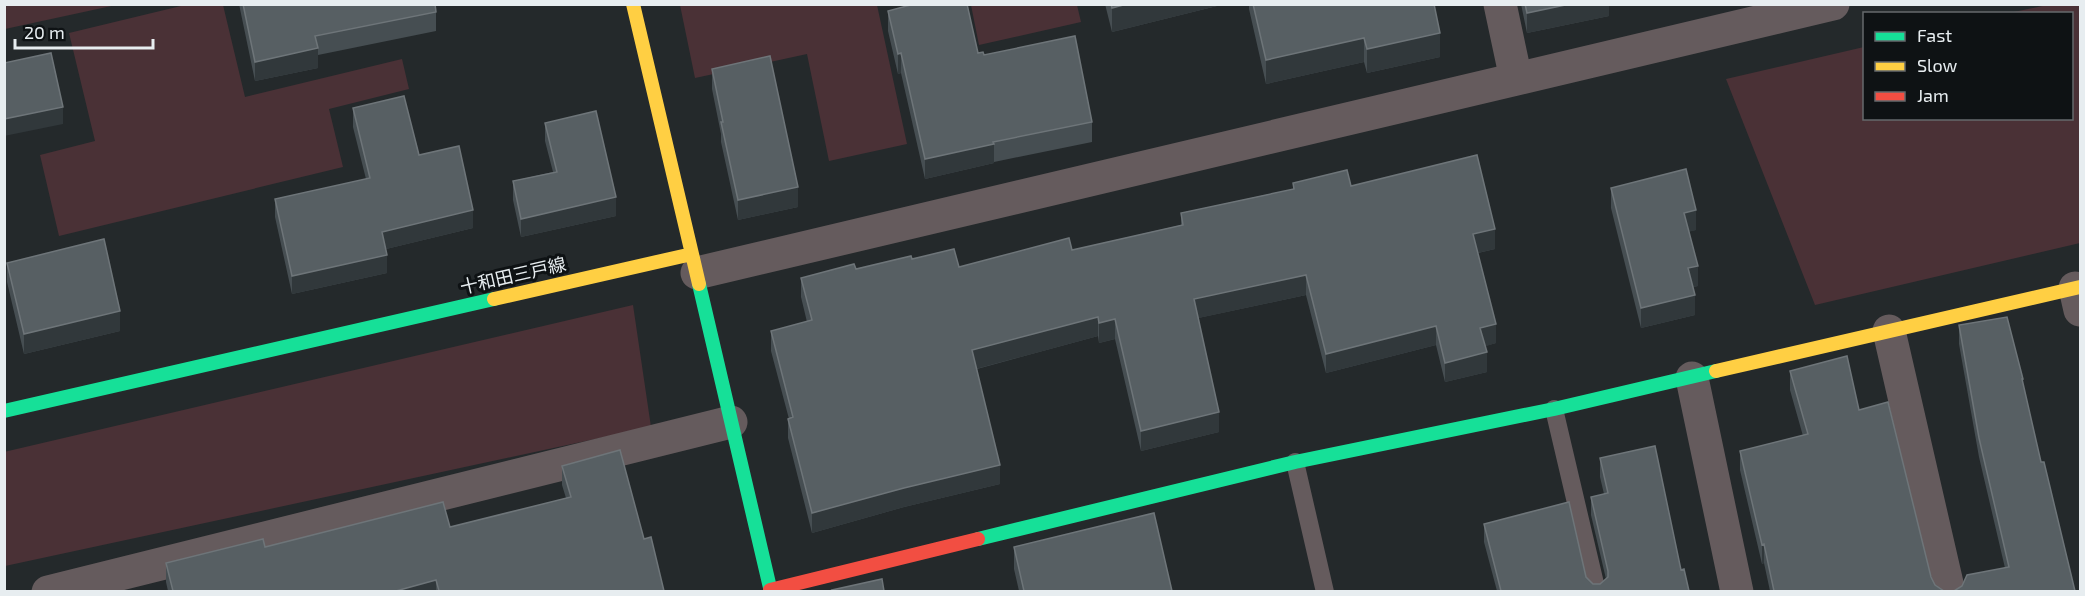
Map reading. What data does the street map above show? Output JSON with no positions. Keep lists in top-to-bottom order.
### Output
{
  "streets": {
    "street": ["十和田三戸線"]
  },
  "legend": ["Fast", "Slow", "Jam"],
  "scale_bar": "20 m"
}
